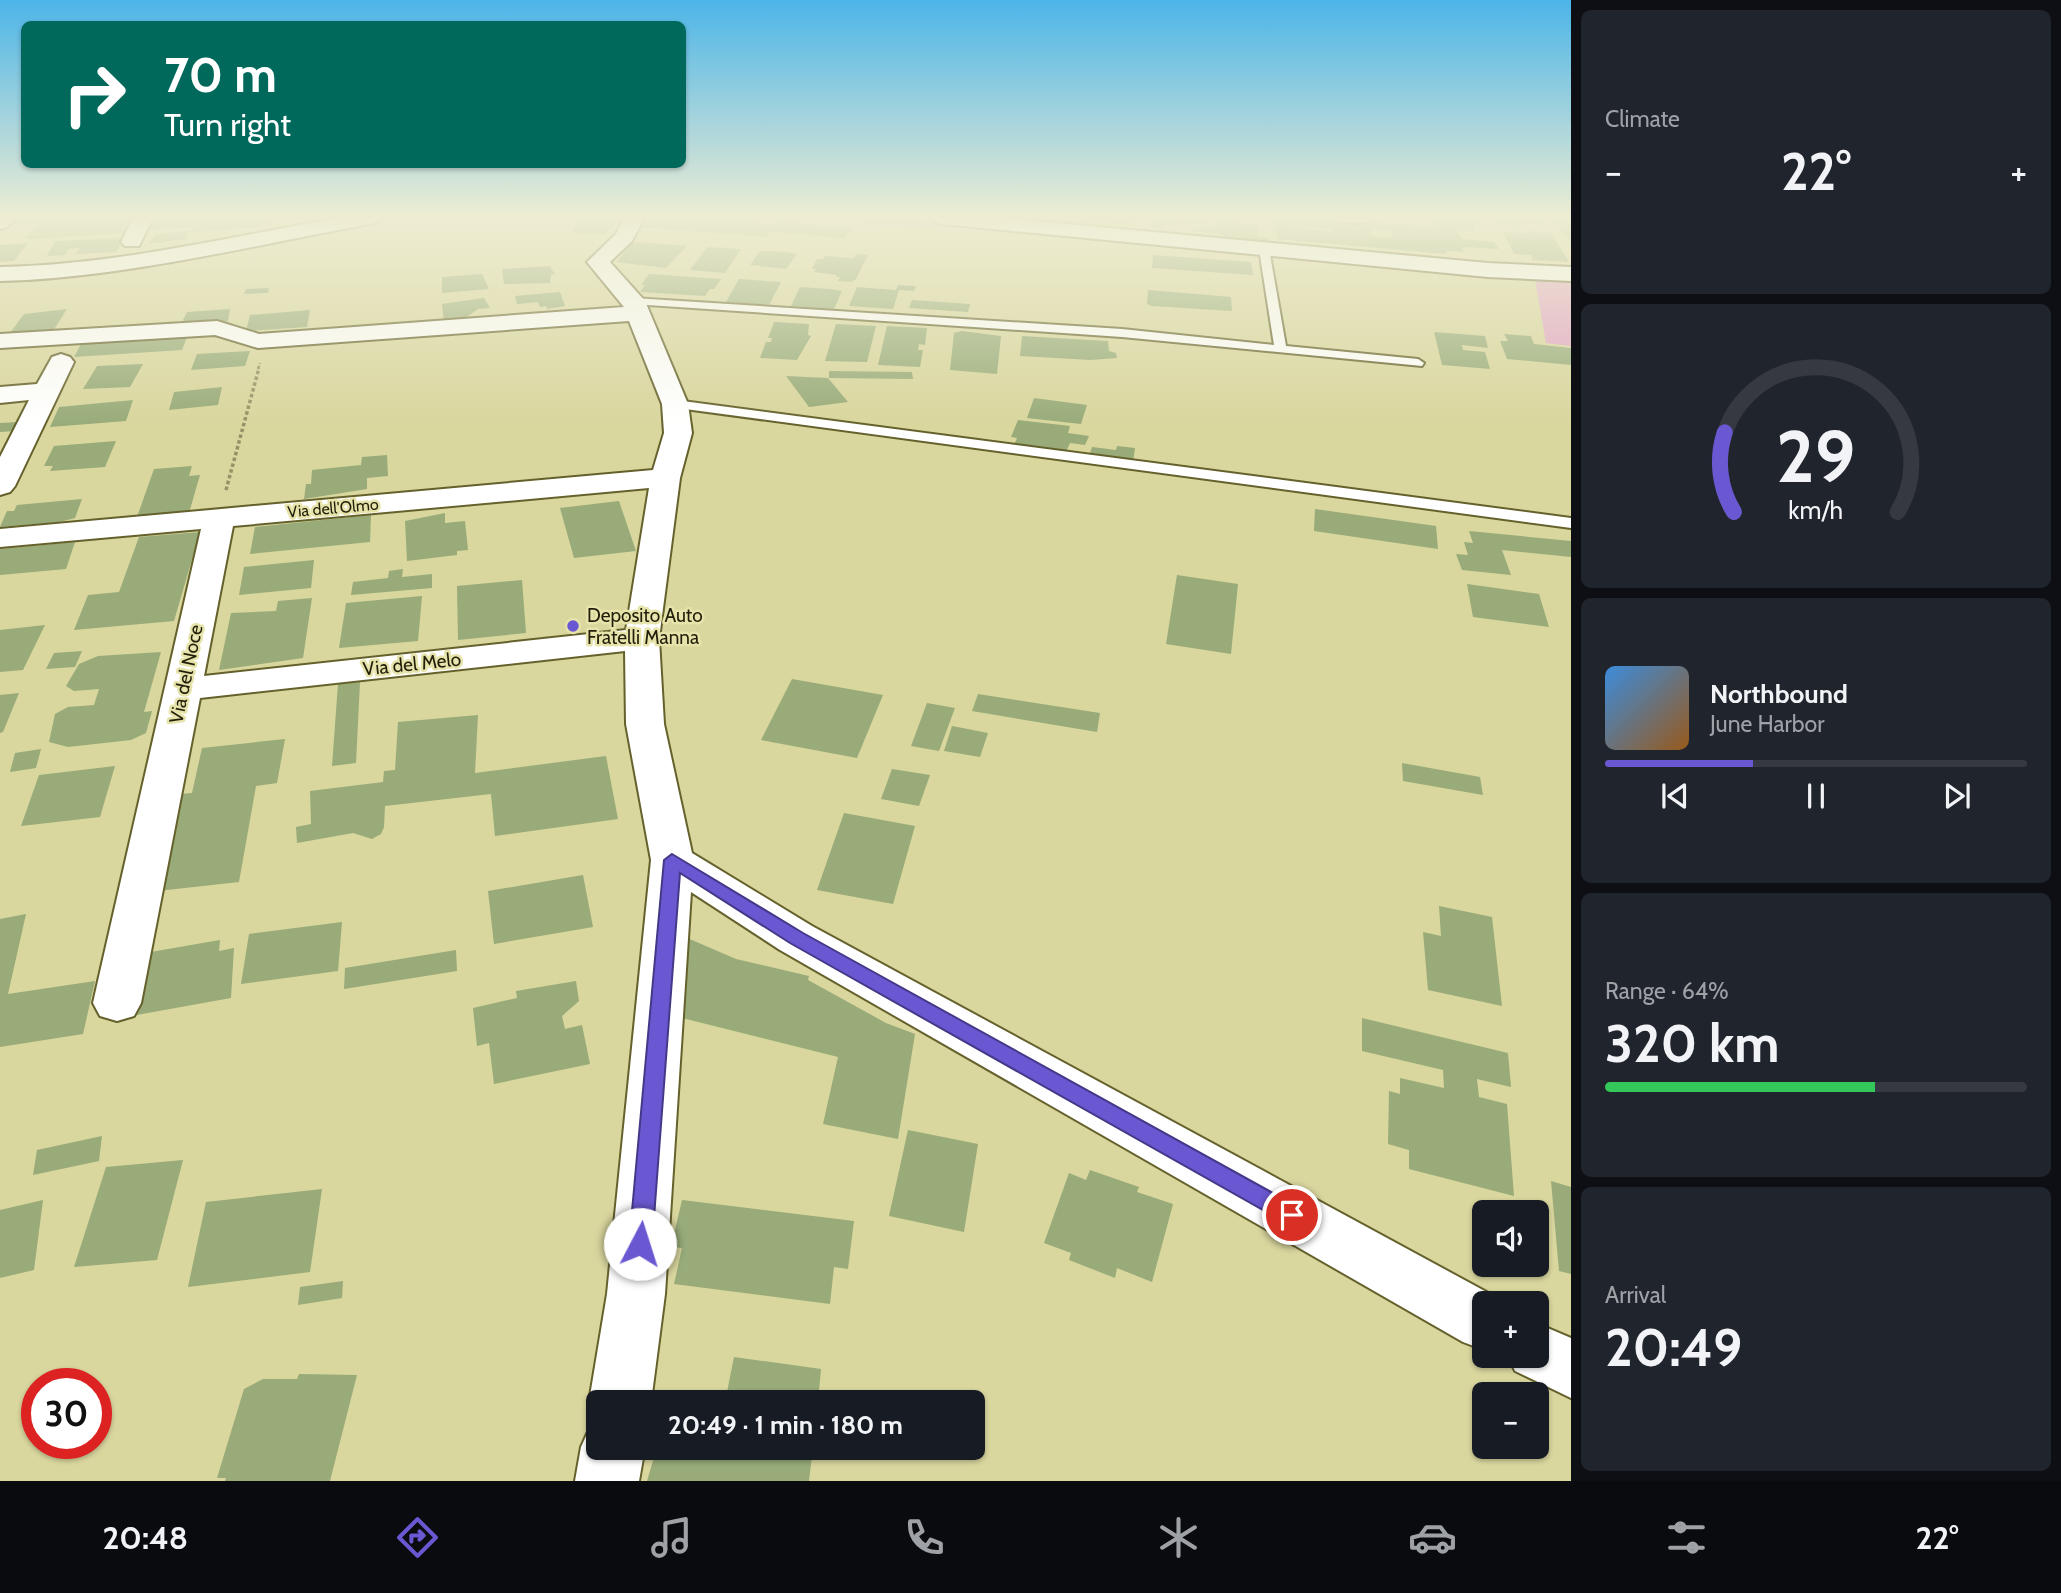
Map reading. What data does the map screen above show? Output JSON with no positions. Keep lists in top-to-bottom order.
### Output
{
  "streets": {
    "street": ["Via dell'Olmo", "Via del Melo", "Via del Noce"]
  },
  "crossings": [
    ["Via dell'Olmo", "Via del Noce"],
    ["Via del Melo", "Via del Noce"]
  ],
  "places": ["Deposito Auto Fratelli Manna"],
  "page": {
    "tile": [
      "Climate",
      ["Range · 64%", "320 km"],
      ["Arrival", "20:49"]
    ],
    "turn": ["70 m", "Turn right"],
    "heat": ["−", "22°", "+"],
    "song": ["Northbound", "June Harbor"],
    "map_buttons": ["+", "−"],
    "limit": "30",
    "trip": "20:49 · 1 min · 180 m",
    "tabs": ["20:48", "22°"],
    "gauge": ["29", "km/h"]
  }
}
